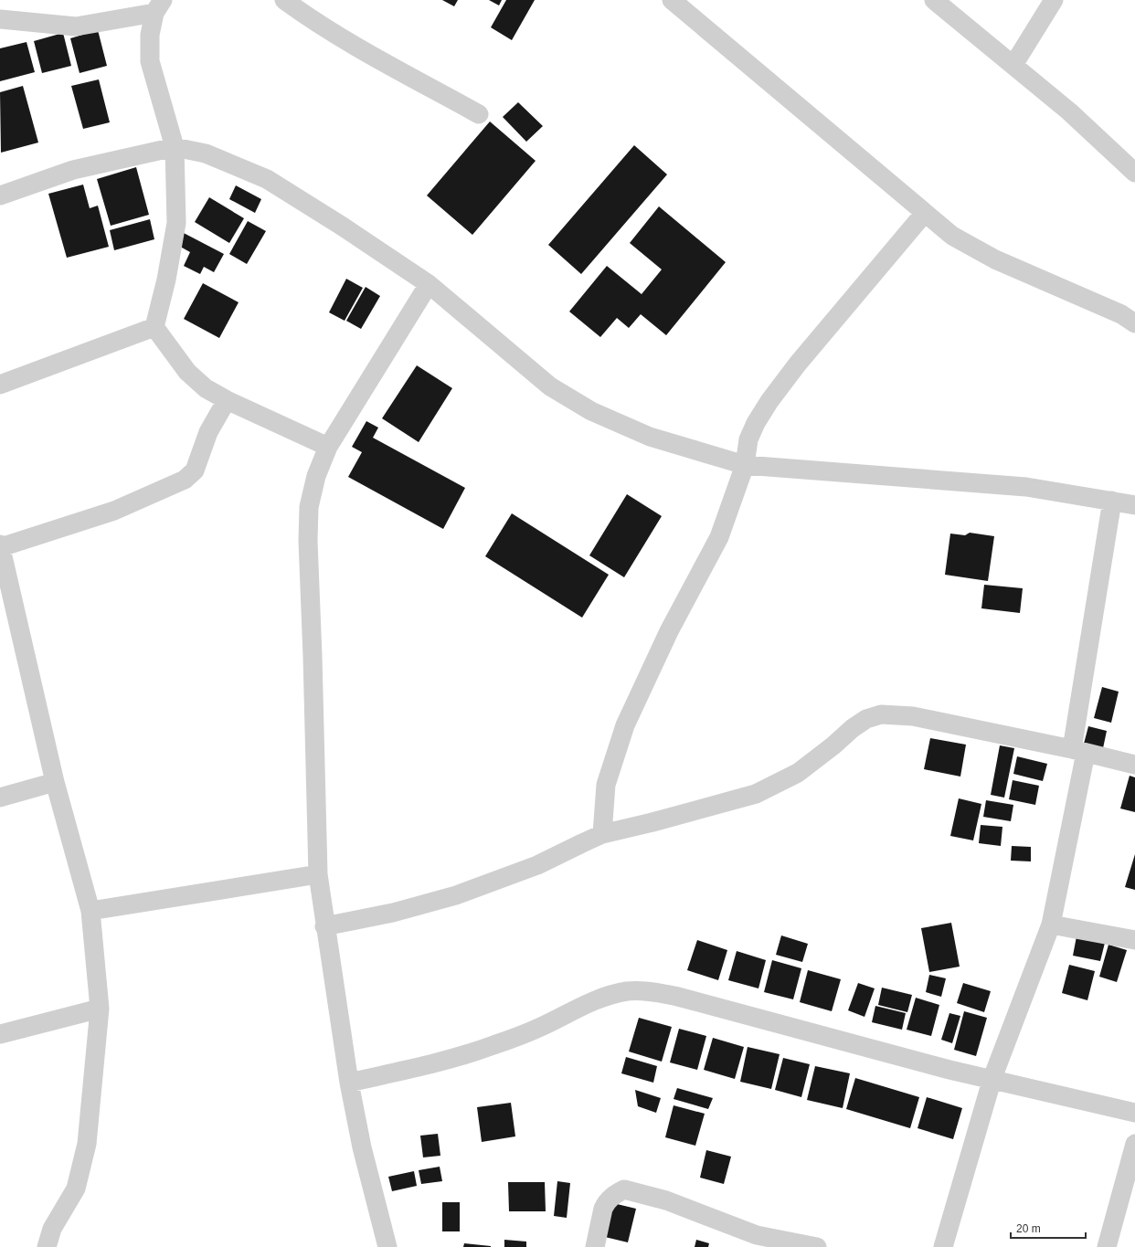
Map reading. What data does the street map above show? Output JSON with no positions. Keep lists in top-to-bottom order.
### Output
{
  "scale_bar": "20 m"
}
